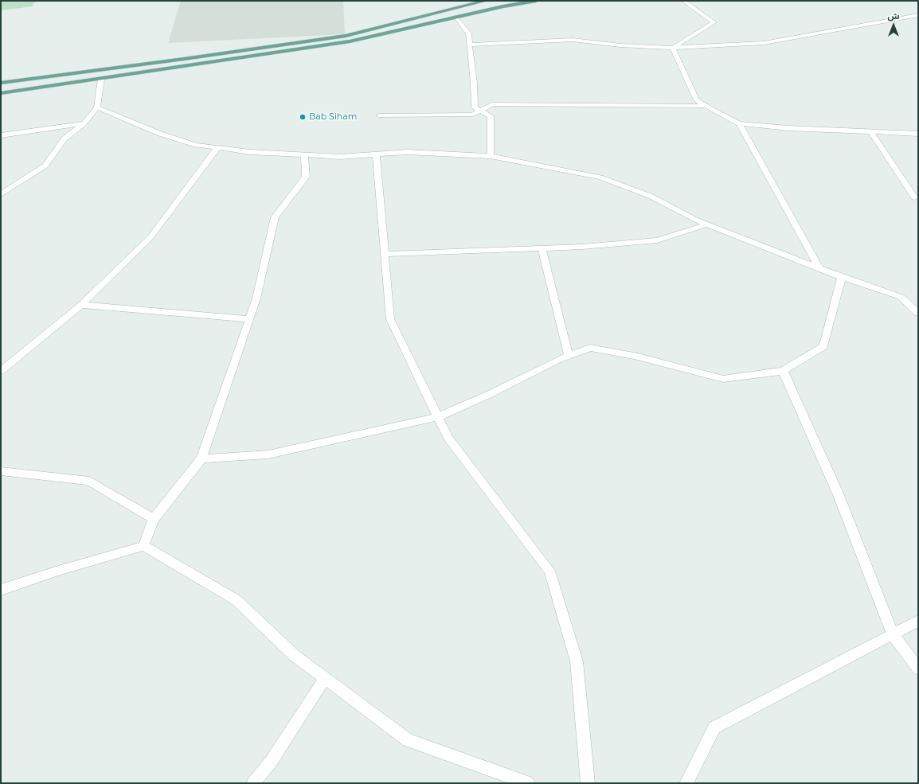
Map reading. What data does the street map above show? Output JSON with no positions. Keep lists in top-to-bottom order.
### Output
{
  "places": ["Bab Siham"],
  "north": "top"
}
